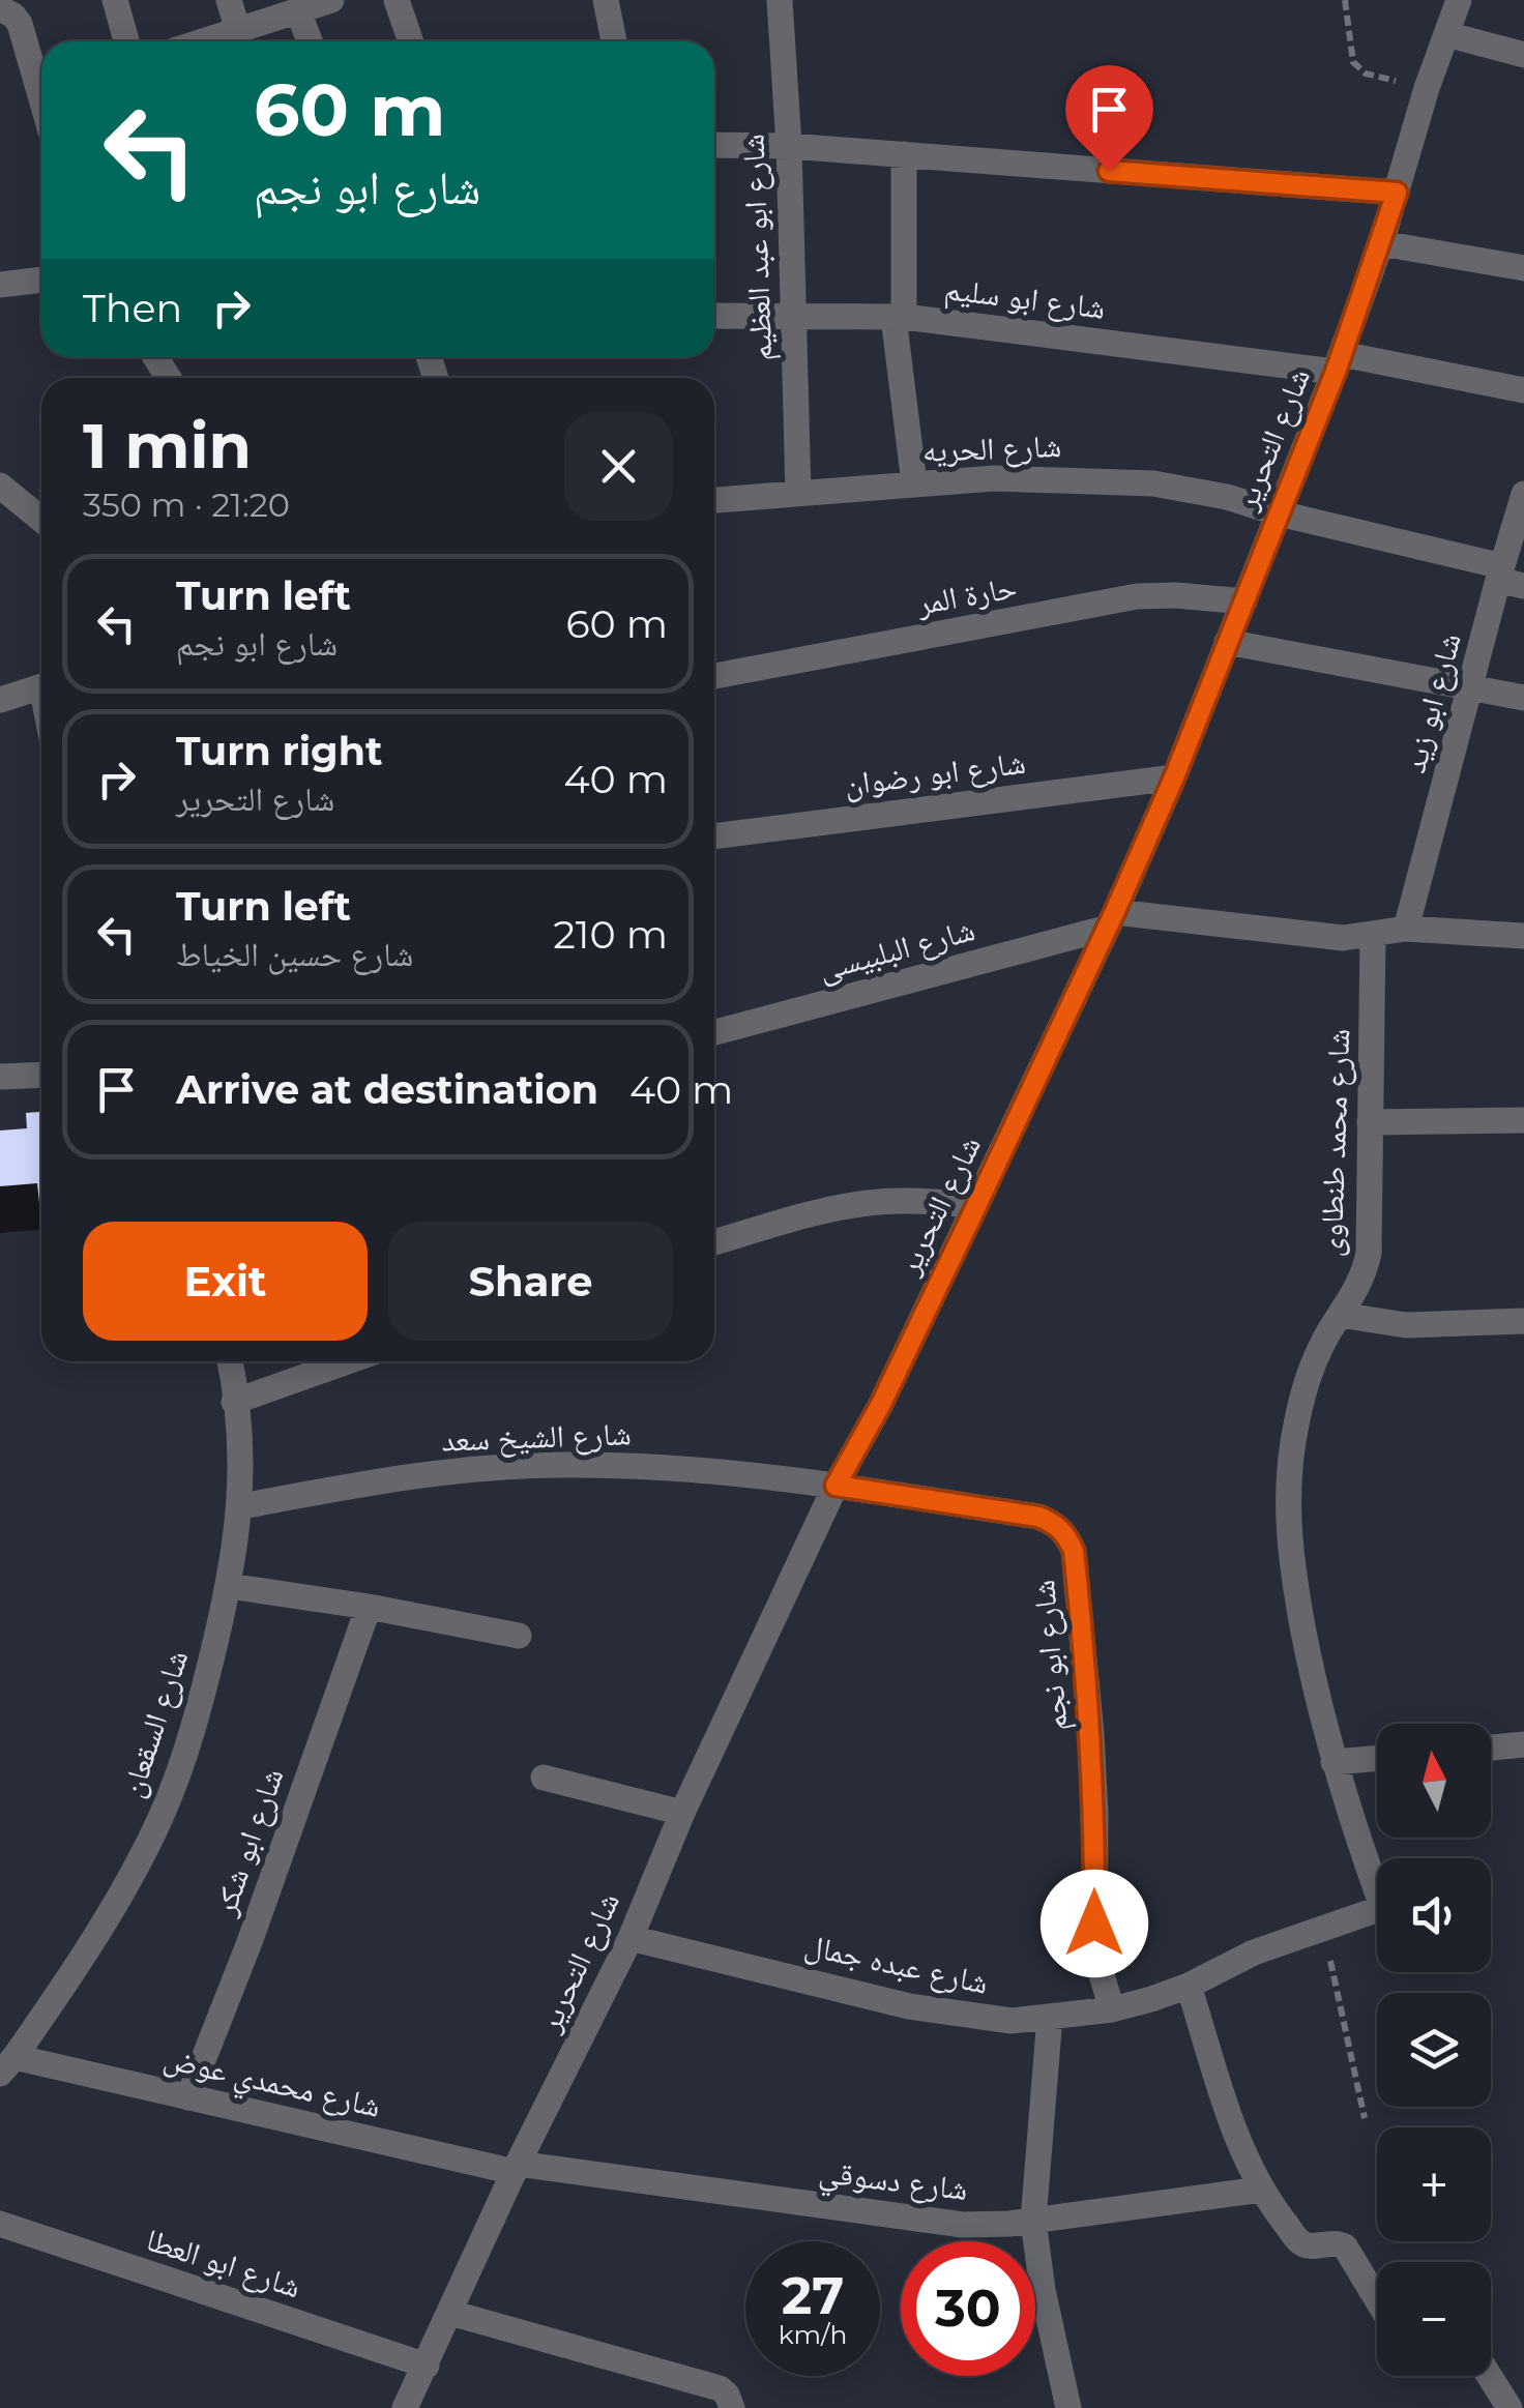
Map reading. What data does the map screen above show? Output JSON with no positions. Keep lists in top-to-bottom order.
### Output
{
  "streets": {
    "street": [
      "شارع ابو عبد العظيم",
      "شارع ابو سليم",
      "شارع التحرير",
      "شارع الحريه",
      "حارة المر",
      "شارع ابو زيد",
      "شارع ابو رضوان",
      "شارع البلبيسى",
      "شارع محمد طنطاوى",
      "شارع الشيخ سعد",
      "شارع ابو نجم",
      "شارع السقعان",
      "شارع ابو شكر",
      "شارع عبده جمال",
      "شارع محمدي عوض",
      "شارع دسوقي",
      "شارع ابو العطا"
    ]
  },
  "crossings": [
    ["شارع ابو عبد العظيم", "شارع ابو سليم"],
    ["شارع ابو عبد العظيم", "شارع الحريه"],
    ["شارع ابو سليم", "شارع التحرير"],
    ["شارع التحرير", "شارع الحريه"],
    ["شارع التحرير", "حارة المر"],
    ["شارع التحرير", "شارع ابو رضوان"],
    ["شارع التحرير", "شارع البلبيسى"],
    ["شارع التحرير", "شارع الشيخ سعد"],
    ["شارع التحرير", "شارع ابو نجم"],
    ["شارع التحرير", "شارع عبده جمال"],
    ["شارع التحرير", "شارع محمدي عوض"],
    ["شارع التحرير", "شارع دسوقي"],
    ["شارع التحرير", "شارع ابو العطا"],
    ["شارع الحريه", "شارع ابو زيد"],
    ["شارع الشيخ سعد", "شارع ابو نجم"],
    ["شارع الشيخ سعد", "شارع السقعان"],
    ["شارع ابو نجم", "شارع عبده جمال"],
    ["شارع السقعان", "شارع محمدي عوض"],
    ["شارع ابو شكر", "شارع محمدي عوض"],
    ["شارع محمدي عوض", "شارع دسوقي"]
  ],
  "north": "top",
  "page": {
    "turn": ["60 m", "شارع ابو نجم"],
    "then": "Then",
    "heading": ["1 min", "350 m · 21:20"],
    "list": [
      {
        "name": "Turn left",
        "note": "شارع ابو نجم",
        "value": "60 m"
      },
      {
        "name": "Turn right",
        "note": "شارع التحرير",
        "value": "40 m"
      },
      {
        "name": "Turn left",
        "note": "شارع حسين الخياط",
        "value": "210 m"
      },
      {
        "name": "Arrive at destination",
        "value": "40 m"
      }
    ],
    "buttons": ["Exit", "Share"],
    "map_buttons": ["+", "−"],
    "speed": "27 km/h",
    "limit": "30"
  }
}
